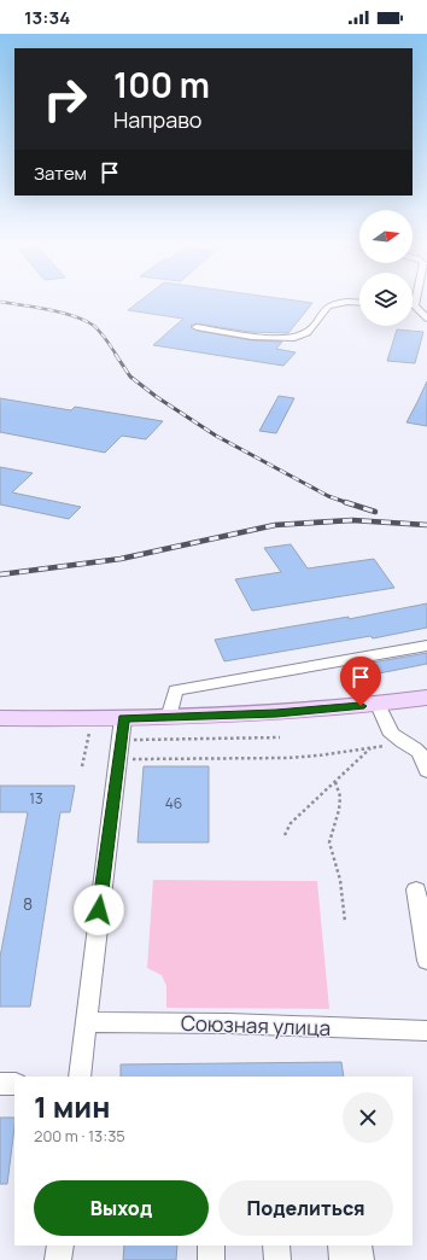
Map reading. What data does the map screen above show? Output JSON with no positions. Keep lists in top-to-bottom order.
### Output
{
  "streets": {
    "street": ["Союзная улица"]
  },
  "house_numbers": ["13", "46", "8"],
  "north": "right",
  "page": {
    "status": "13:34",
    "turn": ["100 m", "Направо"],
    "then": "Затем",
    "heading": ["1 мин", "200 m · 13:35"],
    "buttons": ["Выход", "Поделиться"]
  }
}
